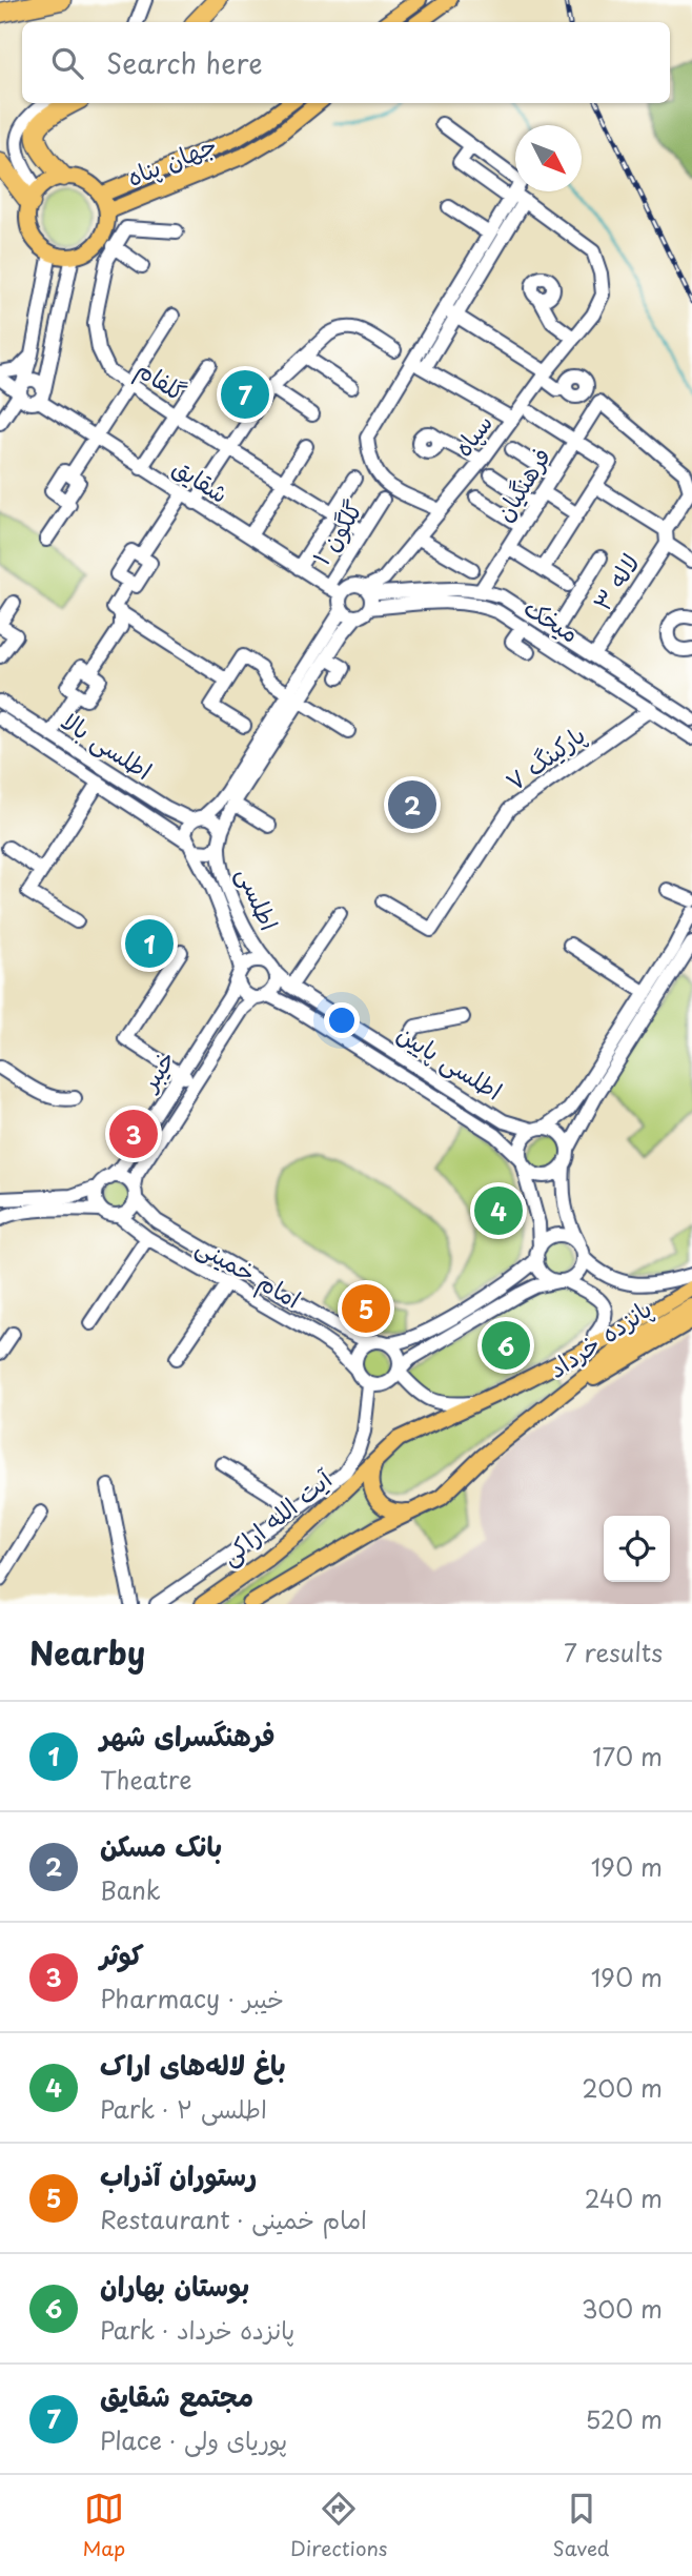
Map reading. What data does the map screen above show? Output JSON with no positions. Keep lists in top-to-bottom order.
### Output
{
  "streets": {
    "main road": ["جهان پناه", "پانزده خرداد", "آیت الله اراکی"],
    "street": [
      "گلفام",
      "سپاه",
      "شقایق",
      "فرهنگیان",
      "گلگون ۱",
      "لاله ۳",
      "میخک",
      "اطلسی بالا",
      "پارکینگ ۷",
      "اطلسی",
      "اطلسی پایین",
      "خیبر",
      "امام خمینی"
    ]
  },
  "crossings": [
    ["گلفام", "گلگون ۱"],
    ["سپاه", "شقایق"],
    ["سپاه", "گلگون ۱"],
    ["سپاه", "لاله ۳"],
    ["سپاه", "میخک"],
    ["شقایق", "گلگون ۱"],
    ["شقایق", "میخک"],
    ["فرهنگیان", "لاله ۳"],
    ["فرهنگیان", "میخک"],
    ["گلگون ۱", "میخک"],
    ["لاله ۳", "میخک"],
    ["میخک", "پارکینگ ۷"],
    ["اطلسی بالا", "اطلسی"],
    ["اطلسی", "اطلسی پایین"],
    ["اطلسی", "خیبر"],
    ["اطلسی پایین", "خیبر"],
    ["خیبر", "امام خمینی"],
    ["پانزده خرداد", "آیت الله اراکی"]
  ],
  "north": "bottom right",
  "page": {
    "search": "Search here",
    "pins": [
      "7",
      "2",
      "1",
      "3",
      "4",
      "5",
      "6"
    ],
    "heading": ["Nearby", "7 results"],
    "list": [
      {
        "mark": "1",
        "name": "فرهنگسرای شهر",
        "note": "Theatre",
        "value": "170 m"
      },
      {
        "mark": "2",
        "name": "بانک مسکن",
        "note": "Bank",
        "value": "190 m"
      },
      {
        "mark": "3",
        "name": "کوثر",
        "note": "Pharmacy · خیبر",
        "value": "190 m"
      },
      {
        "mark": "4",
        "name": "باغ لاله‌های اراک",
        "note": "Park · اطلسی ۲",
        "value": "200 m"
      },
      {
        "mark": "5",
        "name": "رستوران آذراب",
        "note": "Restaurant · امام خمینی",
        "value": "240 m"
      },
      {
        "mark": "6",
        "name": "بوستان بهاران",
        "note": "Park · پانزده خرداد",
        "value": "300 m"
      },
      {
        "mark": "7",
        "name": "مجتمع شقایق",
        "note": "Place · پوریای ولی",
        "value": "520 m"
      }
    ],
    "nav": ["Map", "Directions", "Saved"]
  }
}
